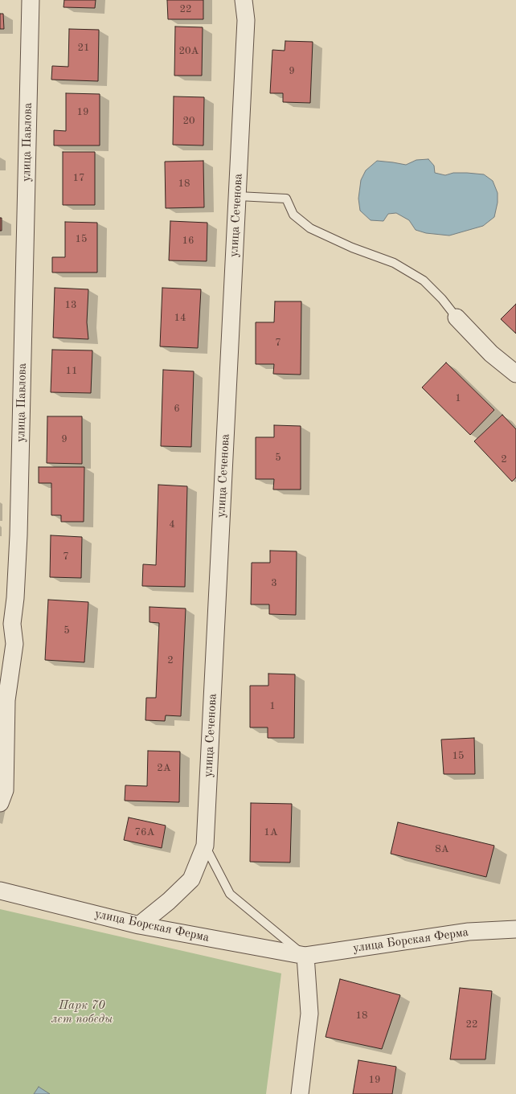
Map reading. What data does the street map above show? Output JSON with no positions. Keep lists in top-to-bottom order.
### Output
{
  "streets": {
    "street": ["улица Павлова", "улица Сеченова", "улица Борская Ферма"]
  },
  "crossings": [
    ["улица Сеченова", "улица Борская Ферма"]
  ],
  "parks": ["Парк 70 лет победы"],
  "house_numbers": [
    "22",
    "21",
    "20А",
    "9",
    "19",
    "20",
    "17",
    "18",
    "15",
    "16",
    "13",
    "14",
    "7",
    "11",
    "1",
    "6",
    "9",
    "5",
    "2",
    "4",
    "7",
    "3",
    "5",
    "2",
    "1",
    "15",
    "2А",
    "76А",
    "1А",
    "8А",
    "18",
    "22",
    "19"
  ]
}
